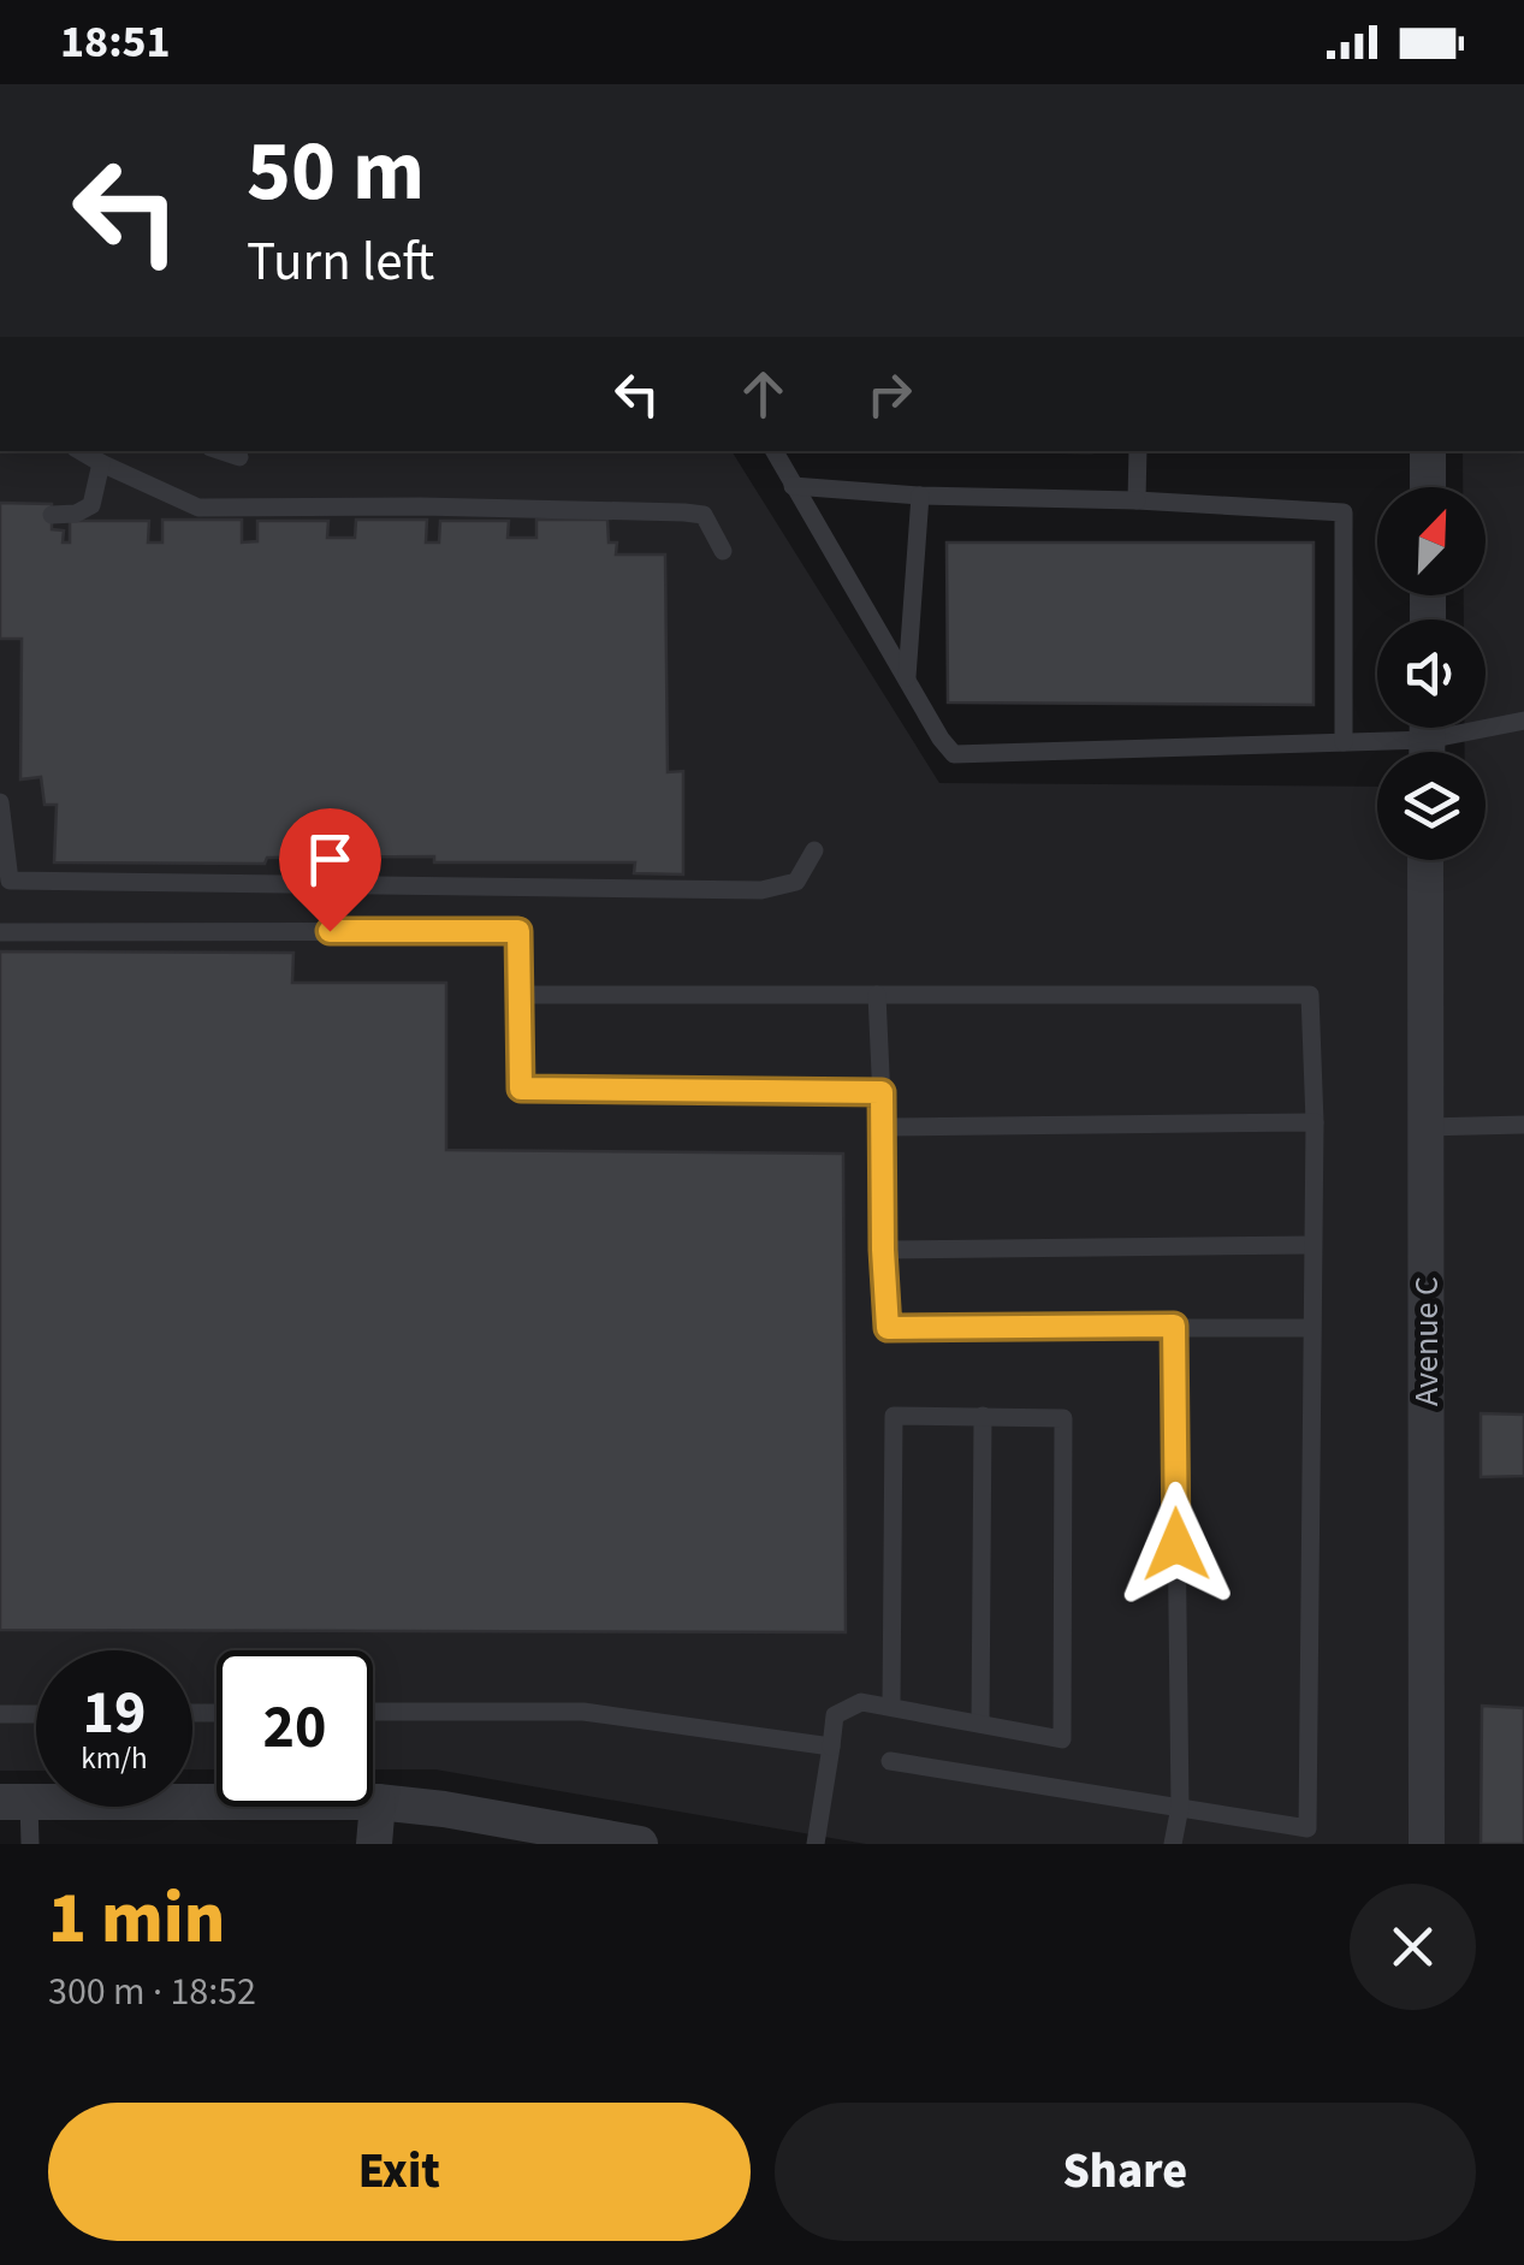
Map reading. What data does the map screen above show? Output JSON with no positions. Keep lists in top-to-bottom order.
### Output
{
  "streets": {
    "street": ["Avenue C"]
  },
  "north": "top right",
  "page": {
    "status": "18:51",
    "turn": ["50 m", "Turn left"],
    "speed": "19 km/h",
    "limit": "20",
    "heading": ["1 min", "300 m · 18:52"],
    "buttons": ["Exit", "Share"]
  }
}
